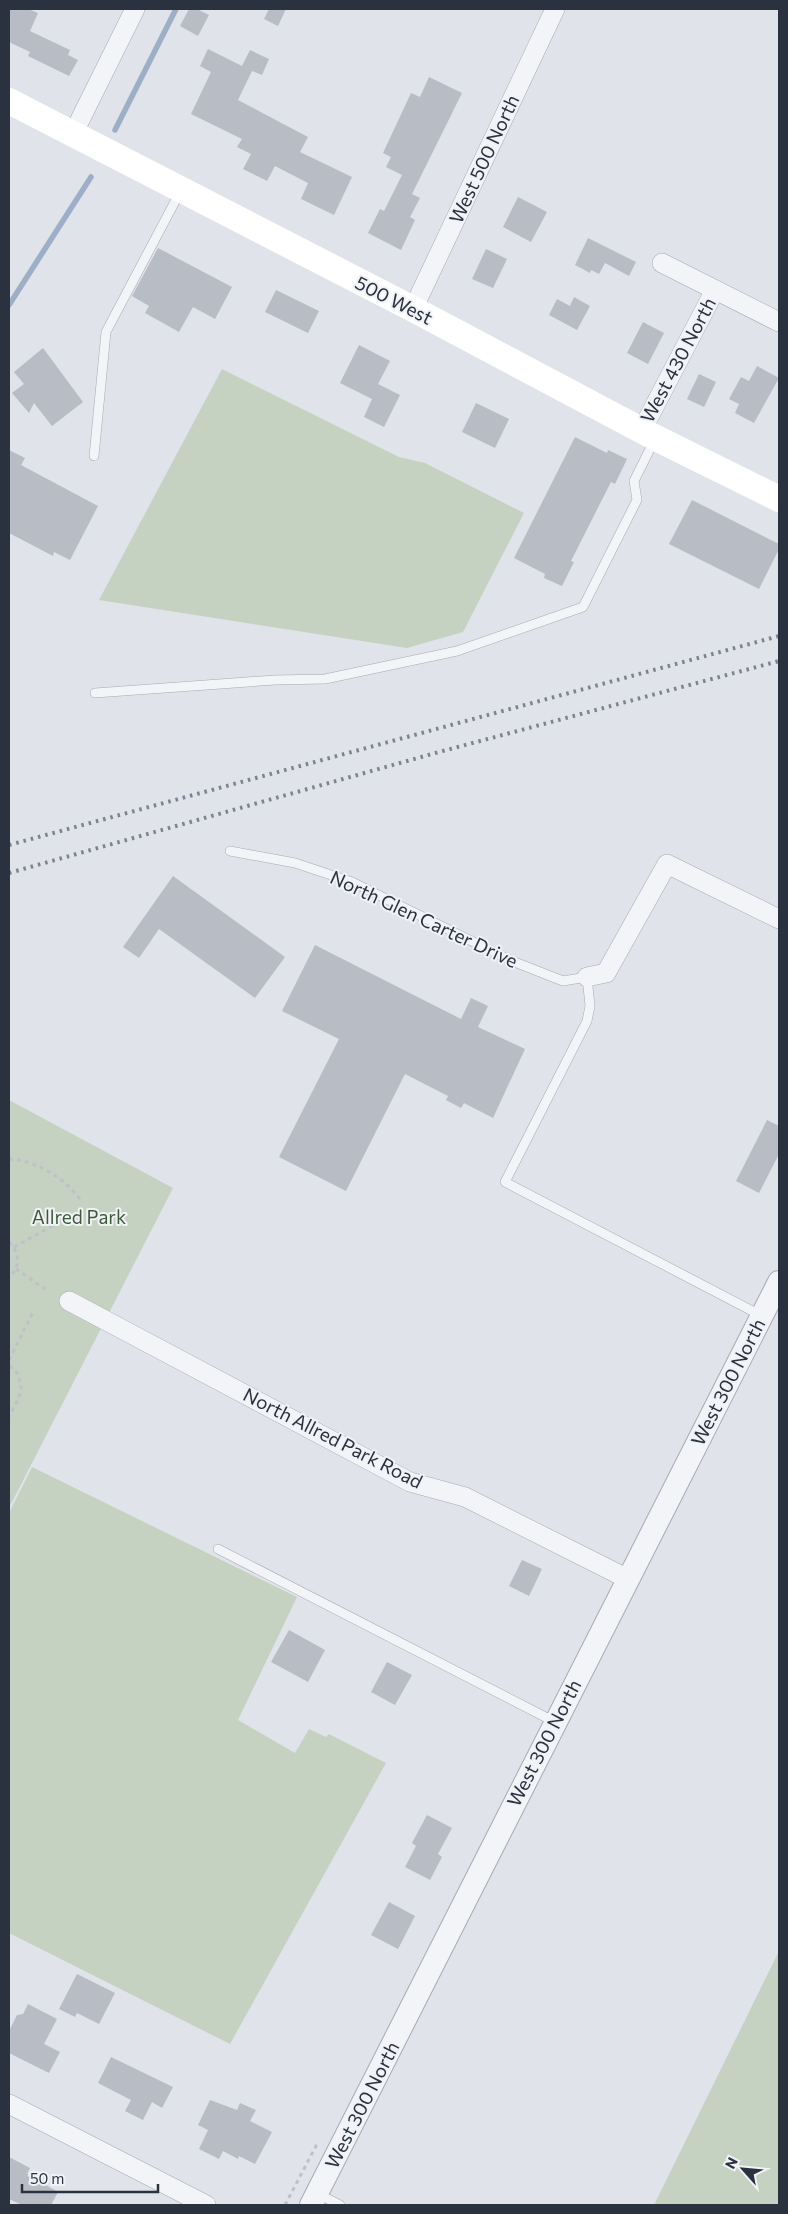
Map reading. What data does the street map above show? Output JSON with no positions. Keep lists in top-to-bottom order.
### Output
{
  "streets": {
    "main road": ["500 West"],
    "street": [
      "West 500 North",
      "West 430 North",
      "West 300 North",
      "North Allred Park Road"
    ],
    "lane": ["North Glen Carter Drive"]
  },
  "crossings": [
    ["West 500 North", "500 West"],
    ["500 West", "West 430 North"],
    ["West 300 North", "North Allred Park Road"]
  ],
  "parks": ["Allred Park"],
  "scale_bar": "50 m",
  "north": "top left"
}
